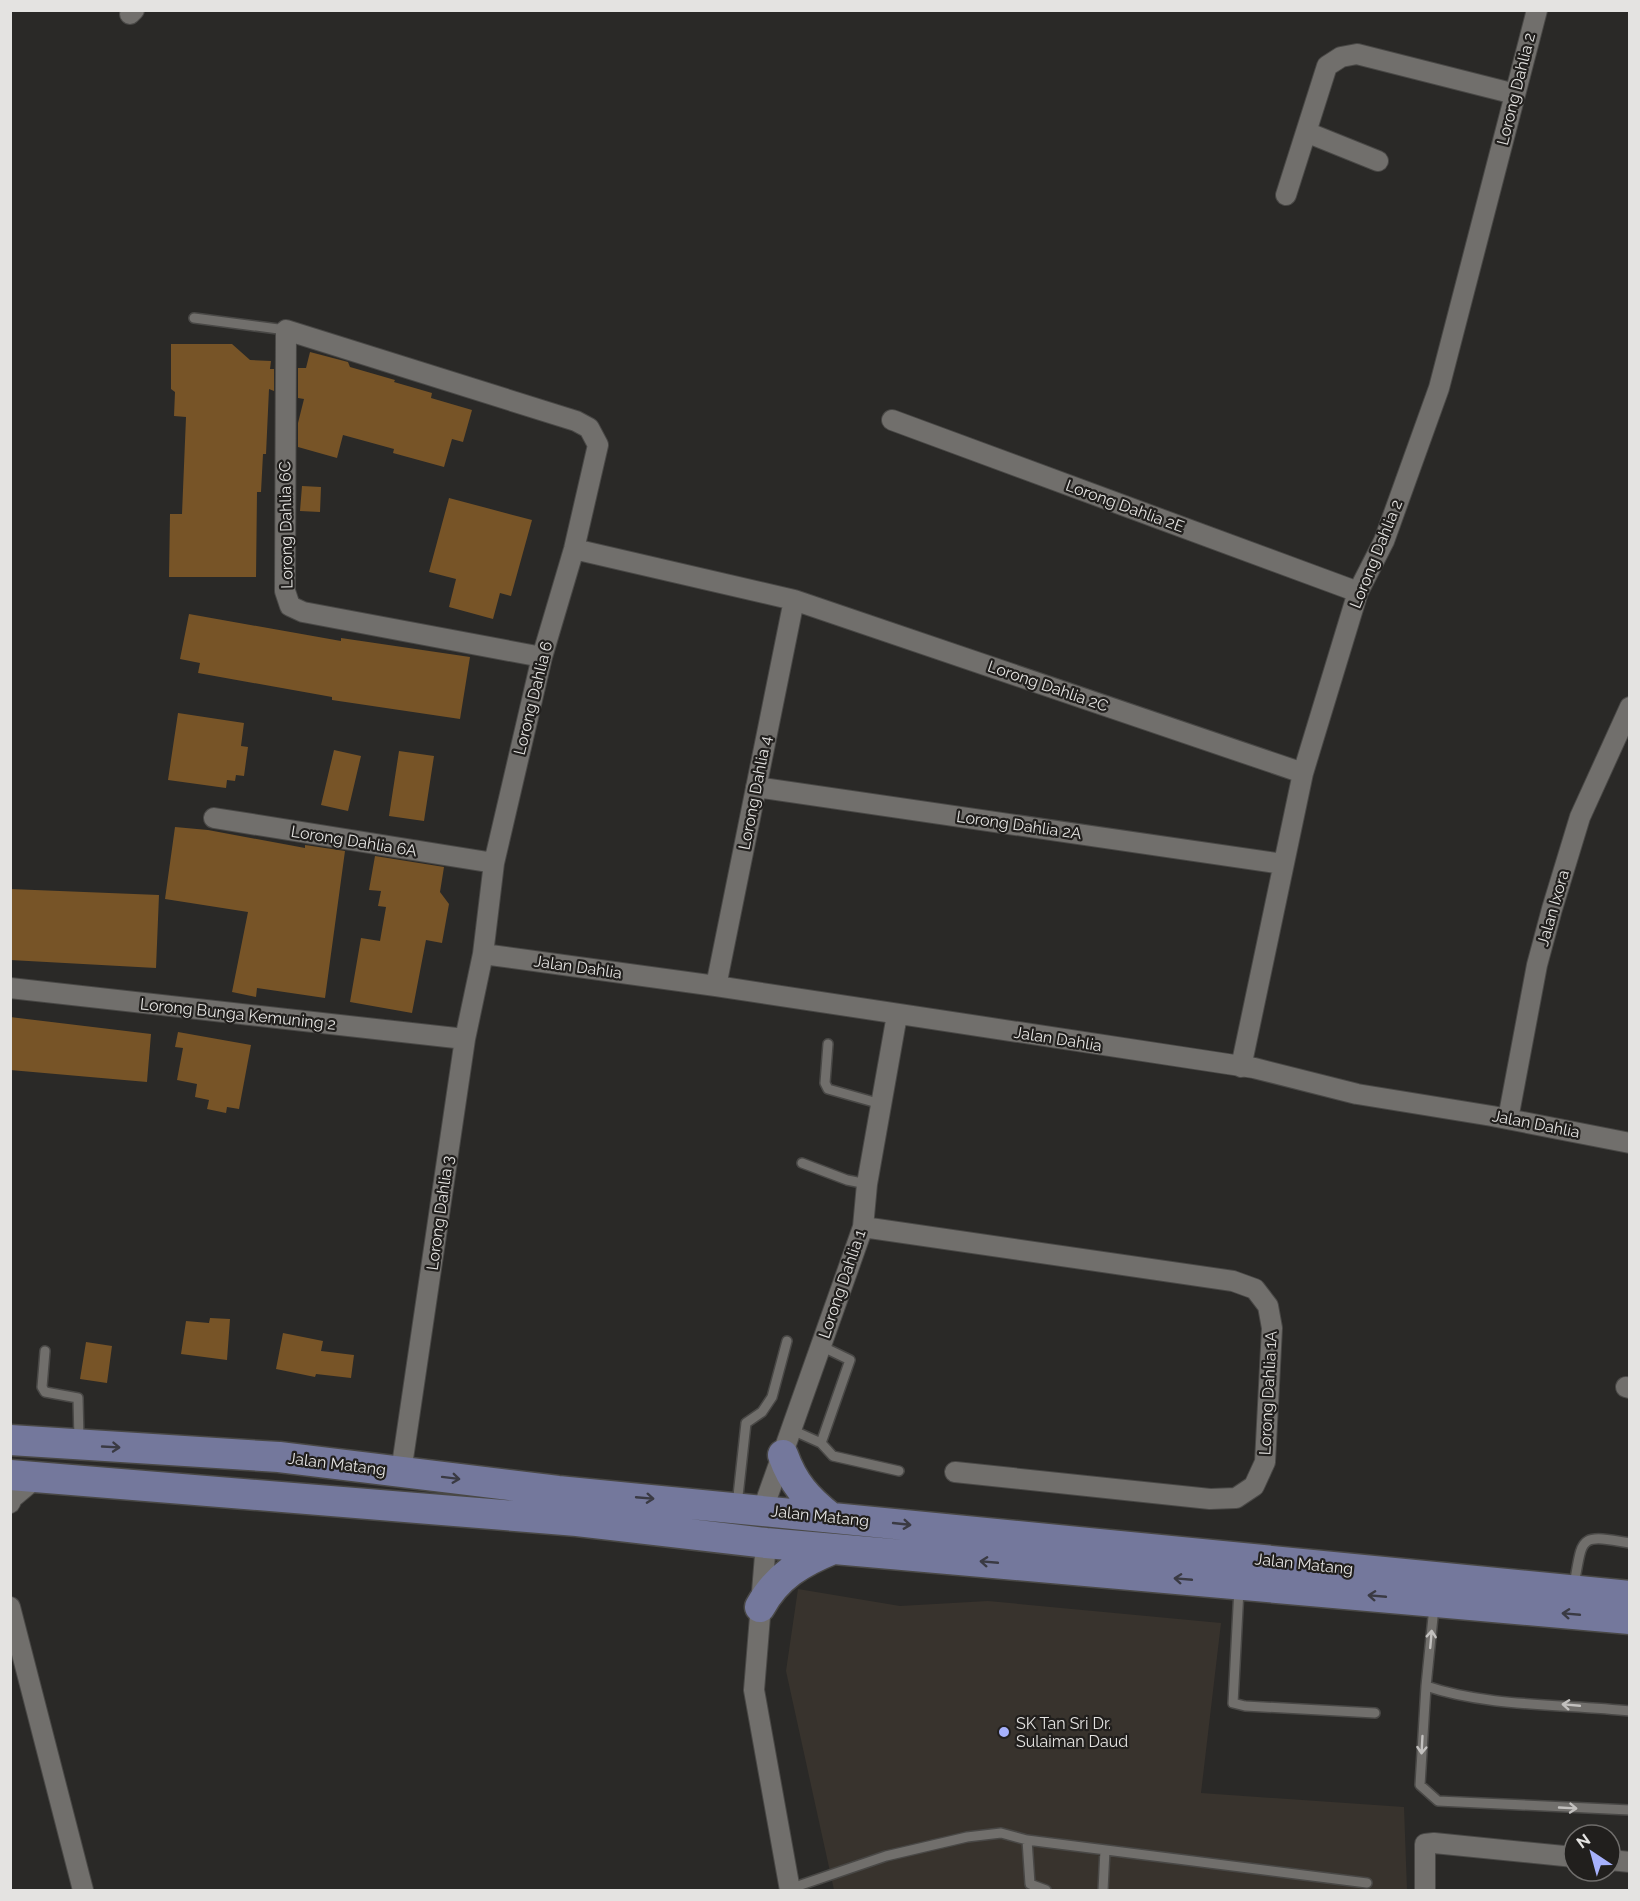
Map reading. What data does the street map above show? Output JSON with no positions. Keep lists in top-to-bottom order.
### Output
{
  "streets": {
    "main road": ["Jalan Matang"],
    "street": [
      "Lorong Dahlia 2",
      "Lorong Dahlia 2E",
      "Lorong Dahlia 6C",
      "Lorong Dahlia 2C",
      "Lorong Dahlia 6",
      "Lorong Dahlia 4",
      "Lorong Dahlia 2A",
      "Lorong Dahlia 6A",
      "Jalan Ixora",
      "Jalan Dahlia",
      "Lorong Bunga Kemuning 2",
      "Lorong Dahlia 3",
      "Lorong Dahlia 1",
      "Lorong Dahlia 1A"
    ]
  },
  "crossings": [
    ["Lorong Dahlia 2", "Lorong Dahlia 2E"],
    ["Lorong Dahlia 2", "Lorong Dahlia 2C"],
    ["Lorong Dahlia 2", "Lorong Dahlia 2A"],
    ["Lorong Dahlia 2", "Jalan Dahlia"],
    ["Lorong Dahlia 6C", "Lorong Dahlia 6"],
    ["Lorong Dahlia 2C", "Lorong Dahlia 6"],
    ["Lorong Dahlia 2C", "Lorong Dahlia 4"],
    ["Lorong Dahlia 6", "Lorong Dahlia 6A"],
    ["Lorong Dahlia 6", "Jalan Dahlia"],
    ["Lorong Dahlia 6", "Lorong Dahlia 3"],
    ["Lorong Dahlia 4", "Lorong Dahlia 2A"],
    ["Lorong Dahlia 4", "Jalan Dahlia"],
    ["Jalan Ixora", "Jalan Dahlia"],
    ["Jalan Dahlia", "Lorong Dahlia 3"],
    ["Jalan Dahlia", "Lorong Dahlia 1"],
    ["Lorong Bunga Kemuning 2", "Lorong Dahlia 3"],
    ["Lorong Dahlia 3", "Jalan Matang"],
    ["Lorong Dahlia 1", "Lorong Dahlia 1A"],
    ["Lorong Dahlia 1", "Jalan Matang"]
  ],
  "places": ["SK Tan Sri Dr. Sulaiman Daud"],
  "north": "top left"
}
